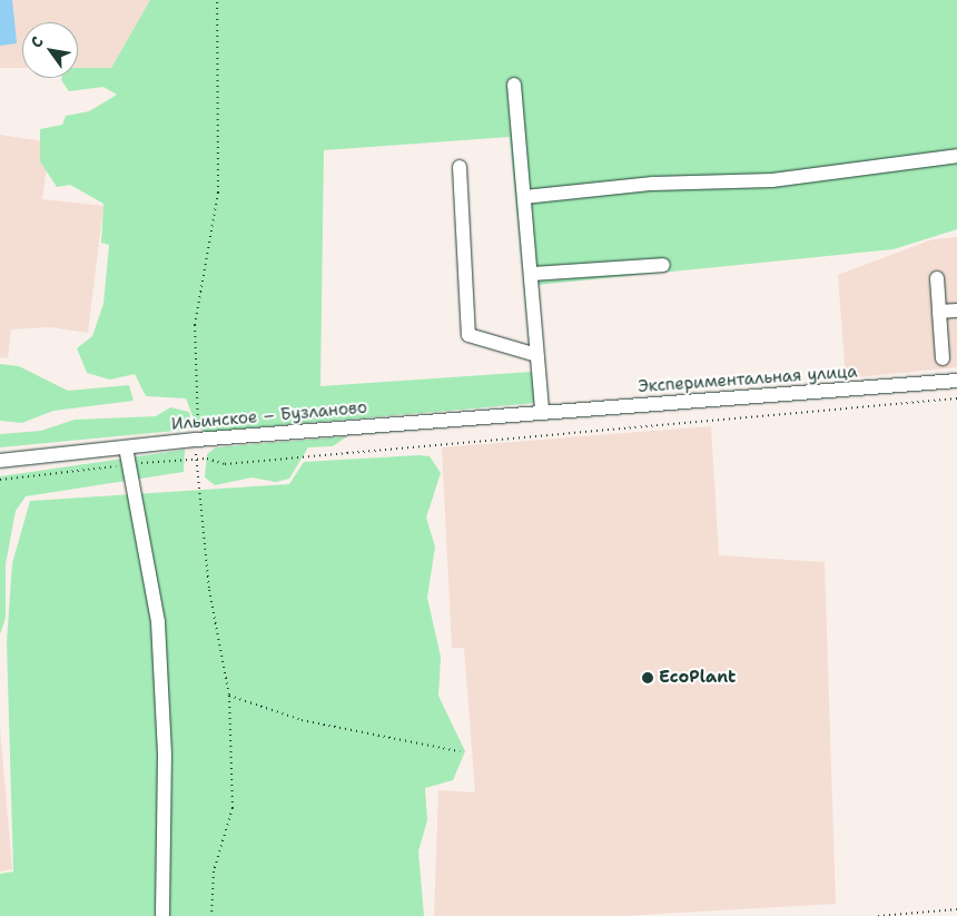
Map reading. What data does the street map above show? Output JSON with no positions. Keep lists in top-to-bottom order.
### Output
{
  "streets": {
    "street": ["Экспериментальная улица", "Ильинское – Бузланово"]
  },
  "crossings": [
    ["Экспериментальная улица", "Ильинское – Бузланово"]
  ],
  "places": ["EcoPlant"],
  "north": "top left"
}
